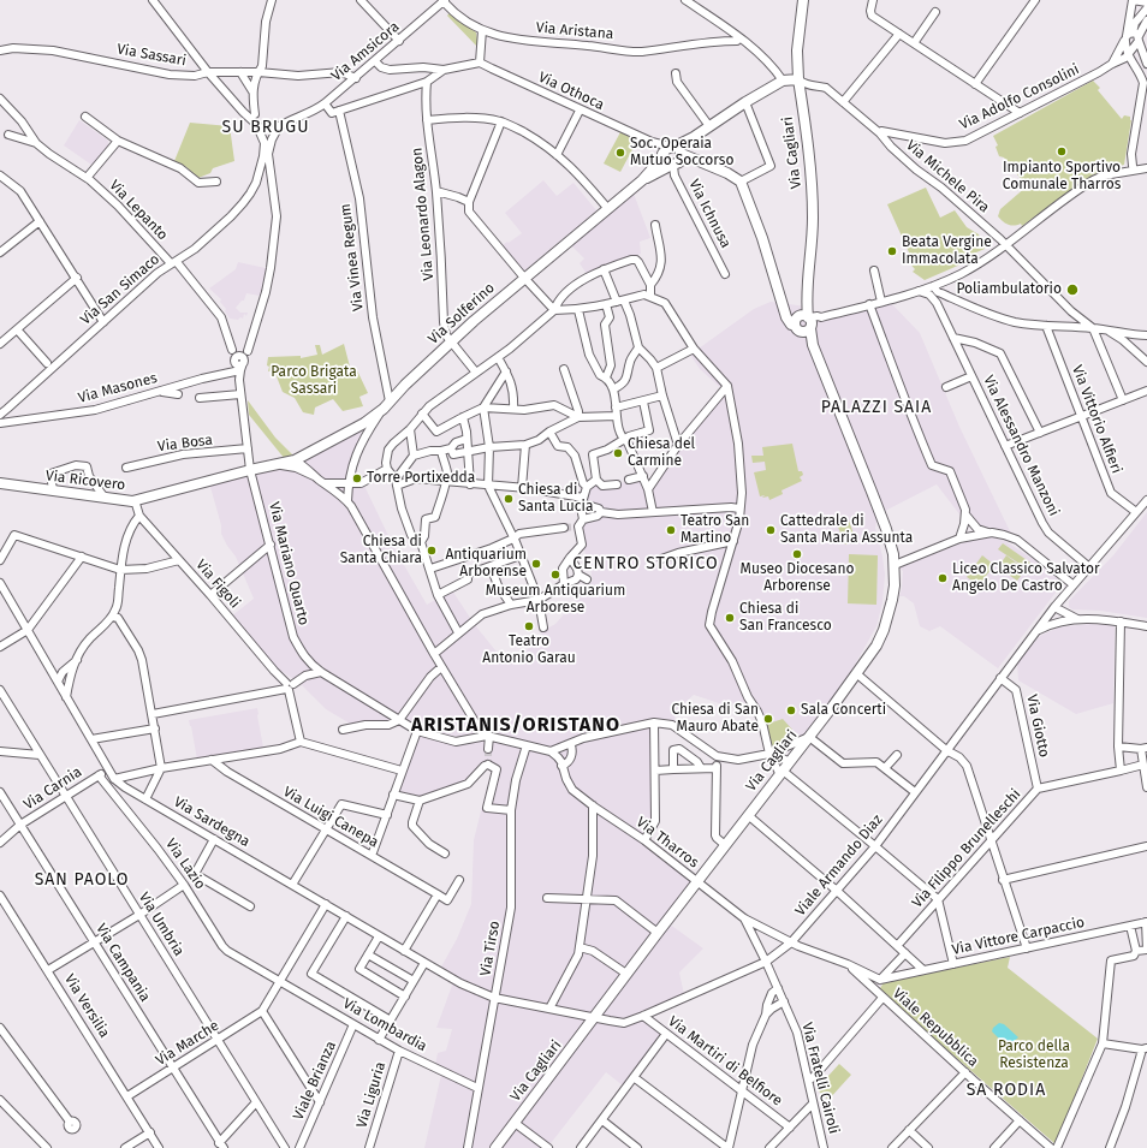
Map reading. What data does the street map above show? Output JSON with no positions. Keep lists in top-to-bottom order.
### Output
{
  "streets": {
    "main road": ["Via Cagliari", "Via Solferino", "Via Ricovero"],
    "street": [
      "Via Aristana",
      "Via Amsicora",
      "Via Sassari",
      "Via Othoca",
      "Via Adolfo Consolini",
      "Via Michele Pira",
      "Via Lepanto",
      "Via Leonardo Alagon",
      "Via Ichnusa",
      "Via Vinea Regum",
      "Via San Simaco",
      "Via Masones",
      "Via Vittorio Alfieri",
      "Via Bosa",
      "Via Alessandro Manzoni",
      "Via Mariano Quarto",
      "Via Figoli",
      "Via Giotto",
      "Via Carnia",
      "Via Luigi Canepa",
      "Via Sardegna",
      "Via Tharros",
      "Via Filippo Brunelleschi",
      "Via Lazio",
      "Viale Armando Diaz",
      "Via Umbria",
      "Via Vittore Carpaccio",
      "Via Tirso",
      "Via Campania",
      "Via Versilia",
      "Via Lombardia",
      "Viale Repubblica",
      "Via Marche",
      "Via Martiri di Belfiore",
      "Via Fratelli Cairoli",
      "Viale Brianza",
      "Via Liguria"
    ]
  },
  "crossings": [
    ["Via Aristana", "Via Amsicora"],
    ["Via Amsicora", "Via Sassari"],
    ["Via Othoca", "Via Ichnusa"],
    ["Via Othoca", "Via Solferino"],
    ["Via Adolfo Consolini", "Via Michele Pira"],
    ["Via Cagliari", "Via Michele Pira"],
    ["Via Cagliari", "Via Tharros"],
    ["Via Cagliari", "Viale Armando Diaz"],
    ["Via Lepanto", "Via San Simaco"],
    ["Via Lepanto", "Via Masones"],
    ["Via Lepanto", "Via Mariano Quarto"],
    ["Via Leonardo Alagon", "Via Solferino"],
    ["Via Ichnusa", "Via Solferino"],
    ["Via Vinea Regum", "Via Solferino"],
    ["Via Solferino", "Via Ricovero"],
    ["Via Masones", "Via Mariano Quarto"],
    ["Via Bosa", "Via Mariano Quarto"],
    ["Via Ricovero", "Via Mariano Quarto"],
    ["Via Ricovero", "Via Figoli"],
    ["Via Giotto", "Via Filippo Brunelleschi"],
    ["Via Giotto", "Viale Armando Diaz"],
    ["Via Carnia", "Via Sardegna"],
    ["Via Carnia", "Via Lazio"],
    ["Via Carnia", "Via Umbria"],
    ["Via Carnia", "Via Campania"],
    ["Via Sardegna", "Viale Armando Diaz"],
    ["Via Sardegna", "Via Tirso"],
    ["Via Tharros", "Viale Armando Diaz"],
    ["Via Tharros", "Viale Repubblica"],
    ["Via Tharros", "Via Fratelli Cairoli"],
    ["Via Lazio", "Via Lombardia"],
    ["Viale Armando Diaz", "Viale Repubblica"],
    ["Viale Armando Diaz", "Via Martiri di Belfiore"],
    ["Viale Armando Diaz", "Via Fratelli Cairoli"],
    ["Via Umbria", "Via Marche"],
    ["Via Vittore Carpaccio", "Viale Repubblica"],
    ["Via Tirso", "Via Lombardia"],
    ["Via Campania", "Via Marche"],
    ["Via Versilia", "Via Marche"],
    ["Via Lombardia", "Viale Brianza"],
    ["Via Lombardia", "Via Liguria"]
  ],
  "districts": [
    "SU BRUGU",
    "PALAZZI SAIA",
    "CENTRO STORICO",
    "ARISTANIS/ORISTANO",
    "SAN PAOLO",
    "SA RODIA"
  ],
  "parks": ["Parco Brigata Sassari", "Parco della Resistenza"],
  "places": [
    "Impianto Sportivo Comunale Tharros",
    "Soc. Operaia Mutuo Soccorso",
    "Beata Vergine Immacolata",
    "Poliambulatorio",
    "Chiesa del Carmine",
    "Torre Portixedda",
    "Chiesa di Santa Lucia",
    "Teatro San Martino",
    "Cattedrale di Santa Maria Assunta",
    "Chiesa di Santa Chiara",
    "Museo Diocesano Arborense",
    "Antiquarium Arborense",
    "Museum Antiquarium Arborese",
    "Liceo Classico Salvator Angelo De Castro",
    "Chiesa di San Francesco",
    "Teatro Antonio Garau",
    "Sala Concerti",
    "Chiesa di San Mauro Abate"
  ]
}
